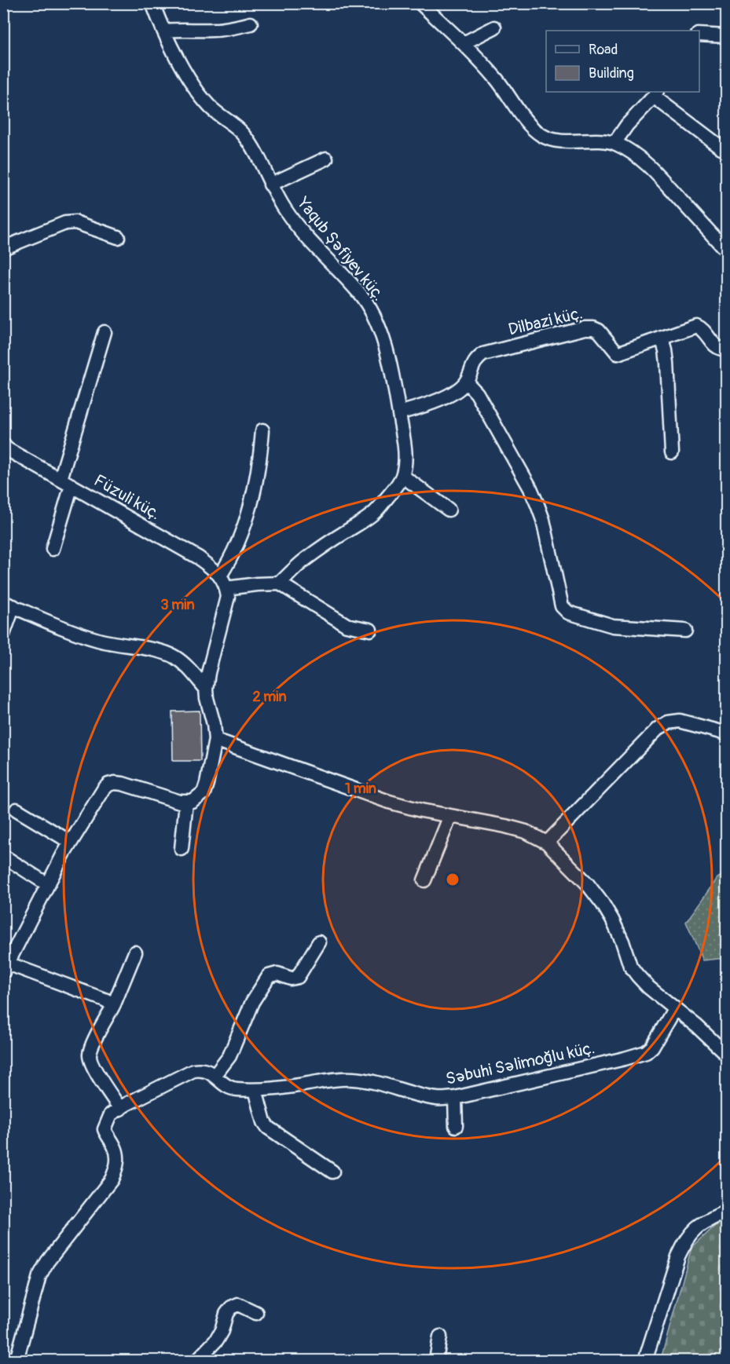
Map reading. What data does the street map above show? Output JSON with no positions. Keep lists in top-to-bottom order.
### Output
{
  "streets": {
    "street": [
      "Yaqub Şəfiyev küç.",
      "Dilbazi küç.",
      "Füzuli küç.",
      "Səbuhi Səlimoğlu küç."
    ]
  },
  "crossings": [
    ["Yaqub Şəfiyev küç.", "Dilbazi küç."]
  ],
  "legend": ["Road", "Building"],
  "rings": ["3 min", "2 min", "1 min"]
}
